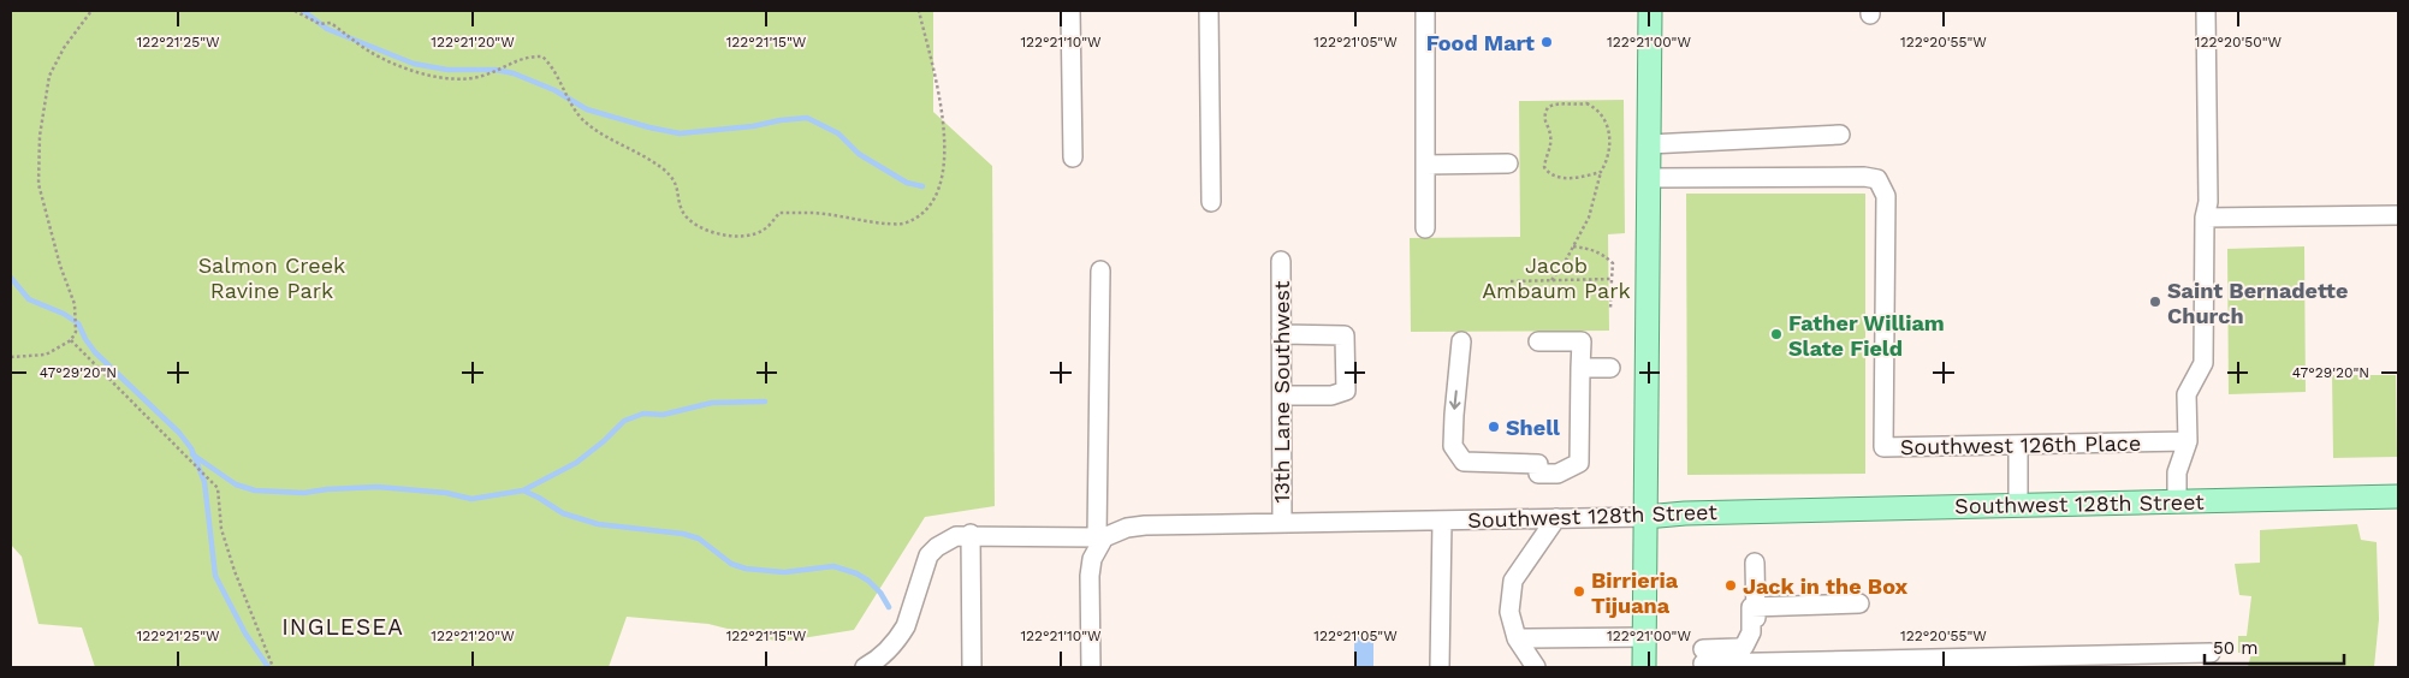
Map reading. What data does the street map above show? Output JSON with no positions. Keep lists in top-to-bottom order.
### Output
{
  "streets": {
    "main road": ["Southwest 128th Street"],
    "street": ["13th Lane Southwest", "Southwest 126th Place"]
  },
  "crossings": [
    ["13th Lane Southwest", "Southwest 128th Street"]
  ],
  "districts": ["INGLESEA"],
  "parks": ["Salmon Creek Ravine Park", "Jacob Ambaum Park"],
  "places": [
    "Food Mart",
    "Saint Bernadette Church",
    "Father William Slate Field",
    "Shell",
    "Jack in the Box",
    "Birrieria Tijuana"
  ],
  "scale_bar": "50 m",
  "coordinates": [
    "122°21'25\"W",
    "122°21'20\"W",
    "122°21'15\"W",
    "122°21'10\"W",
    "122°21'05\"W",
    "122°21'00\"W",
    "122°20'55\"W",
    "122°20'50\"W",
    "47°29'20\"N"
  ]
}
